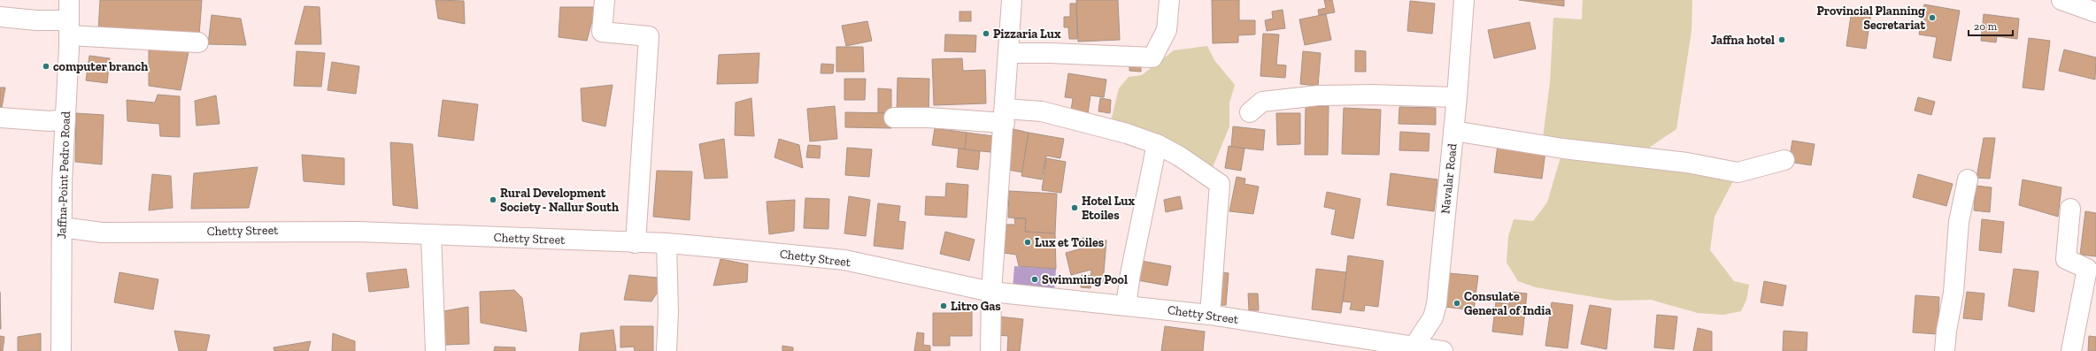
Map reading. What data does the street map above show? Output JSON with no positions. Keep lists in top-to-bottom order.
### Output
{
  "streets": {
    "street": ["Jaffna-Point Pedro Road", "Navalar Road", "Chetty Street"]
  },
  "crossings": [
    ["Jaffna-Point Pedro Road", "Chetty Street"],
    ["Navalar Road", "Chetty Street"]
  ],
  "places": [
    "Provincial Planning Secretariat",
    "Pizzaria Lux",
    "Jaffna hotel",
    "computer branch",
    "Rural Development Society - Nallur South",
    "Hotel Lux Etoiles",
    "Lux et Toiles",
    "Swimming Pool",
    "Consulate General of India",
    "Litro Gas"
  ],
  "scale_bar": "20 m"
}
